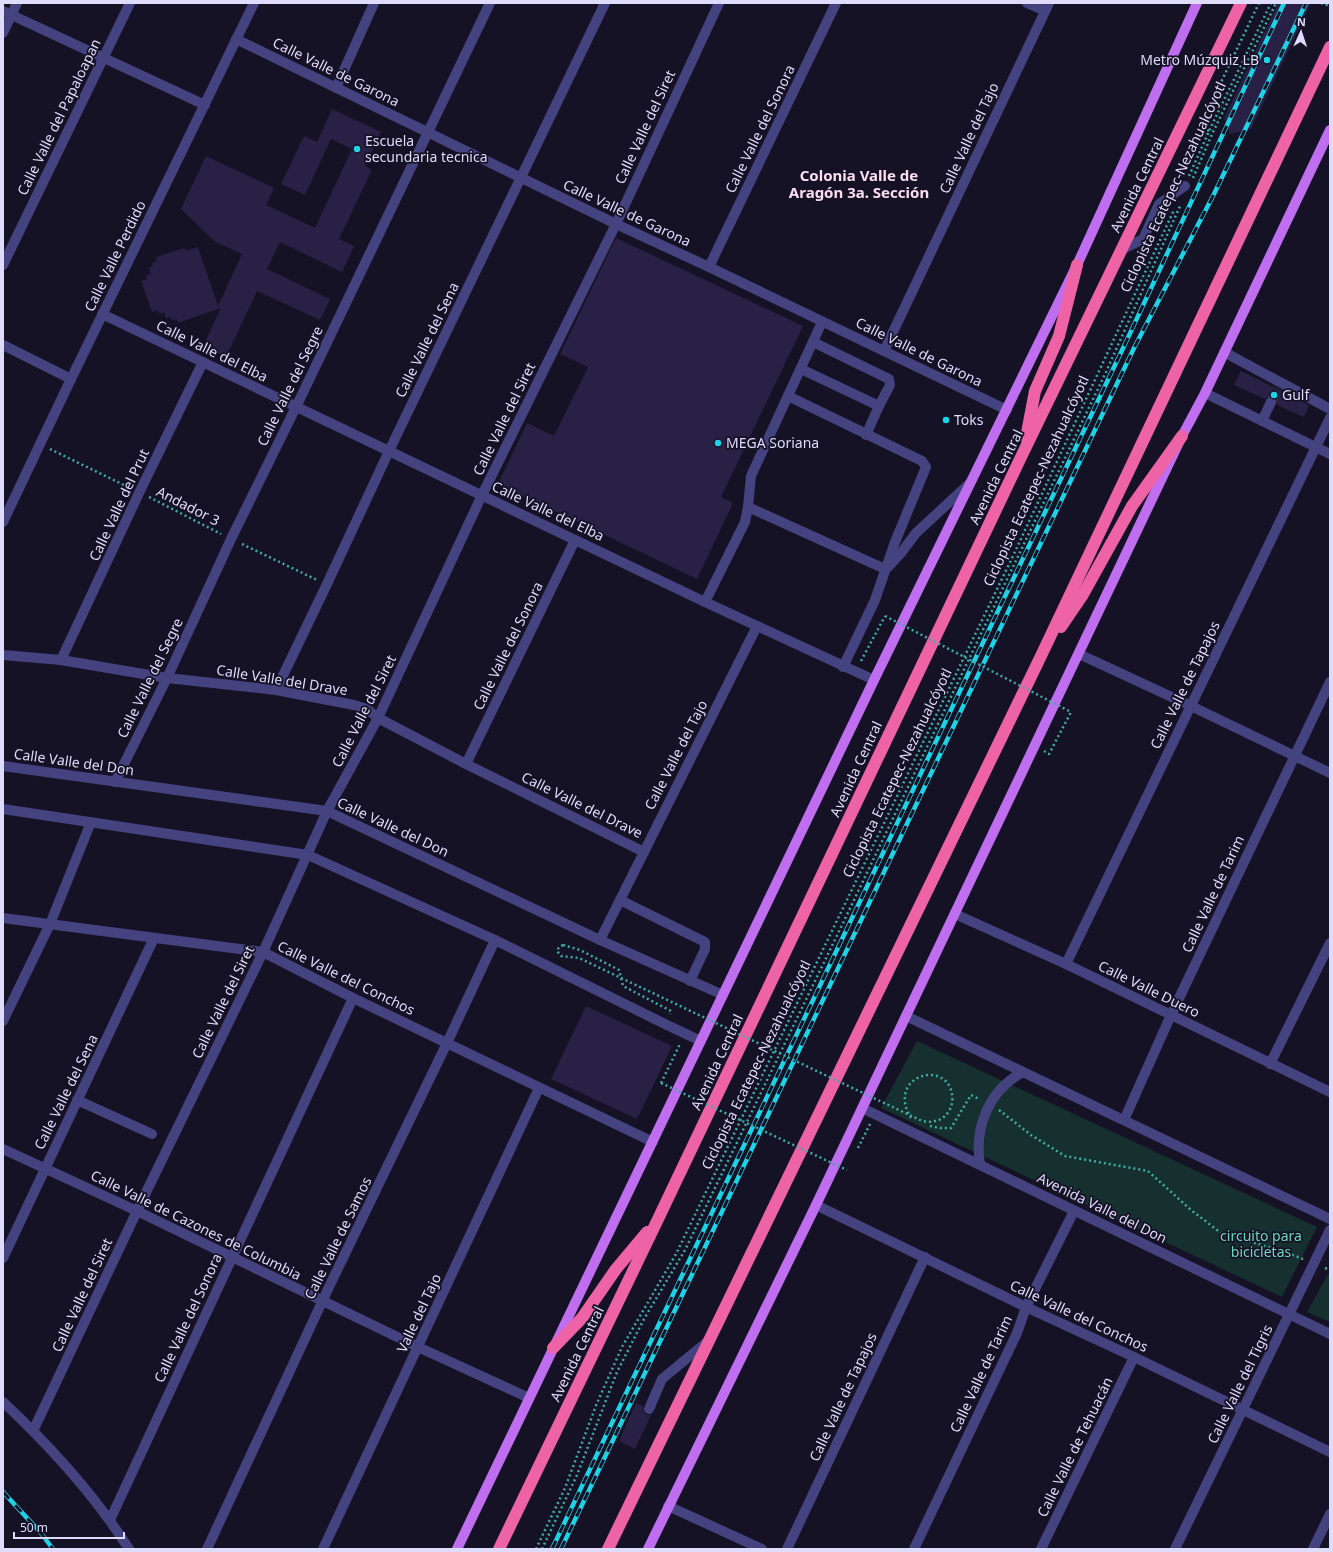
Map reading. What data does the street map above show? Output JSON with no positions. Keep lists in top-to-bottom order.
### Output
{
  "streets": {
    "highway": ["Avenida Central"],
    "street": [
      "Calle Valle de Garona",
      "Calle Valle del Papaloapan",
      "Calle Valle del Siret",
      "Calle Valle del Sonora",
      "Calle Valle del Tajo",
      "Calle Valle Perdido",
      "Calle Valle del Sena",
      "Calle Valle del Elba",
      "Calle Valle del Segre",
      "Calle Valle del Prut",
      "Calle Valle del Drave",
      "Calle Valle de Tapajos",
      "Calle Valle del Don",
      "Calle Valle de Tarim",
      "Calle Valle del Conchos",
      "Calle Valle Duero",
      "Avenida Valle del Don",
      "Calle Valle de Cazones de Columbia",
      "Calle Valle de Samos",
      "Valle del Tajo",
      "Calle Valle del Tigris",
      "Calle Valle de Tehuacán"
    ],
    "path": ["Ciclopista Ecatepec-Nezahualcóyotl", "Andador 3"]
  },
  "crossings": [
    ["Calle Valle de Garona", "Calle Valle del Siret"],
    ["Calle Valle de Garona", "Calle Valle del Sonora"],
    ["Calle Valle de Garona", "Calle Valle del Tajo"],
    ["Calle Valle de Garona", "Avenida Central"],
    ["Calle Valle de Garona", "Calle Valle Perdido"],
    ["Calle Valle de Garona", "Calle Valle del Sena"],
    ["Calle Valle de Garona", "Calle Valle del Segre"],
    ["Calle Valle del Siret", "Calle Valle del Elba"],
    ["Calle Valle del Siret", "Calle Valle del Drave"],
    ["Calle Valle del Siret", "Calle Valle del Don"],
    ["Calle Valle del Siret", "Calle Valle del Conchos"],
    ["Calle Valle del Siret", "Calle Valle de Cazones de Columbia"],
    ["Calle Valle del Sonora", "Calle Valle del Elba"],
    ["Calle Valle del Sonora", "Calle Valle del Drave"],
    ["Calle Valle del Sonora", "Calle Valle del Conchos"],
    ["Calle Valle del Sonora", "Calle Valle de Cazones de Columbia"],
    ["Calle Valle del Tajo", "Calle Valle del Elba"],
    ["Calle Valle del Tajo", "Calle Valle del Drave"],
    ["Calle Valle del Tajo", "Calle Valle del Don"],
    ["Avenida Central", "Calle Valle del Elba"],
    ["Avenida Central", "Calle Valle del Don"],
    ["Avenida Central", "Calle Valle del Conchos"],
    ["Avenida Central", "Calle Valle de Cazones de Columbia"],
    ["Calle Valle Perdido", "Calle Valle del Elba"],
    ["Calle Valle Perdido", "Andador 3"],
    ["Calle Valle del Sena", "Calle Valle del Elba"],
    ["Calle Valle del Sena", "Andador 3"],
    ["Calle Valle del Sena", "Calle Valle del Drave"],
    ["Calle Valle del Sena", "Calle Valle del Conchos"],
    ["Calle Valle del Sena", "Calle Valle de Cazones de Columbia"],
    ["Calle Valle del Elba", "Calle Valle del Segre"],
    ["Calle Valle del Elba", "Calle Valle del Prut"],
    ["Calle Valle del Segre", "Andador 3"],
    ["Calle Valle del Segre", "Calle Valle del Drave"],
    ["Calle Valle del Segre", "Calle Valle del Don"],
    ["Calle Valle del Prut", "Andador 3"],
    ["Calle Valle del Prut", "Calle Valle del Drave"],
    ["Calle Valle de Tapajos", "Calle Valle del Conchos"],
    ["Calle Valle de Tapajos", "Calle Valle Duero"],
    ["Calle Valle de Tarim", "Calle Valle del Conchos"],
    ["Calle Valle de Tarim", "Calle Valle Duero"],
    ["Calle Valle de Tarim", "Avenida Valle del Don"],
    ["Calle Valle del Conchos", "Calle Valle de Samos"],
    ["Calle Valle del Conchos", "Valle del Tajo"],
    ["Calle Valle del Conchos", "Calle Valle del Tigris"],
    ["Calle Valle del Conchos", "Calle Valle de Tehuacán"],
    ["Avenida Valle del Don", "Calle Valle del Tigris"],
    ["Calle Valle de Cazones de Columbia", "Calle Valle de Samos"],
    ["Calle Valle de Cazones de Columbia", "Valle del Tajo"]
  ],
  "districts": ["Colonia Valle de Aragón 3a. Sección"],
  "parks": ["circuito para bicicletas"],
  "places": [
    "Metro Múzquiz LB",
    "Escuela secundaria tecnica",
    "Gulf",
    "Toks",
    "MEGA Soriana"
  ],
  "scale_bar": "50 m",
  "north": "top"
}
